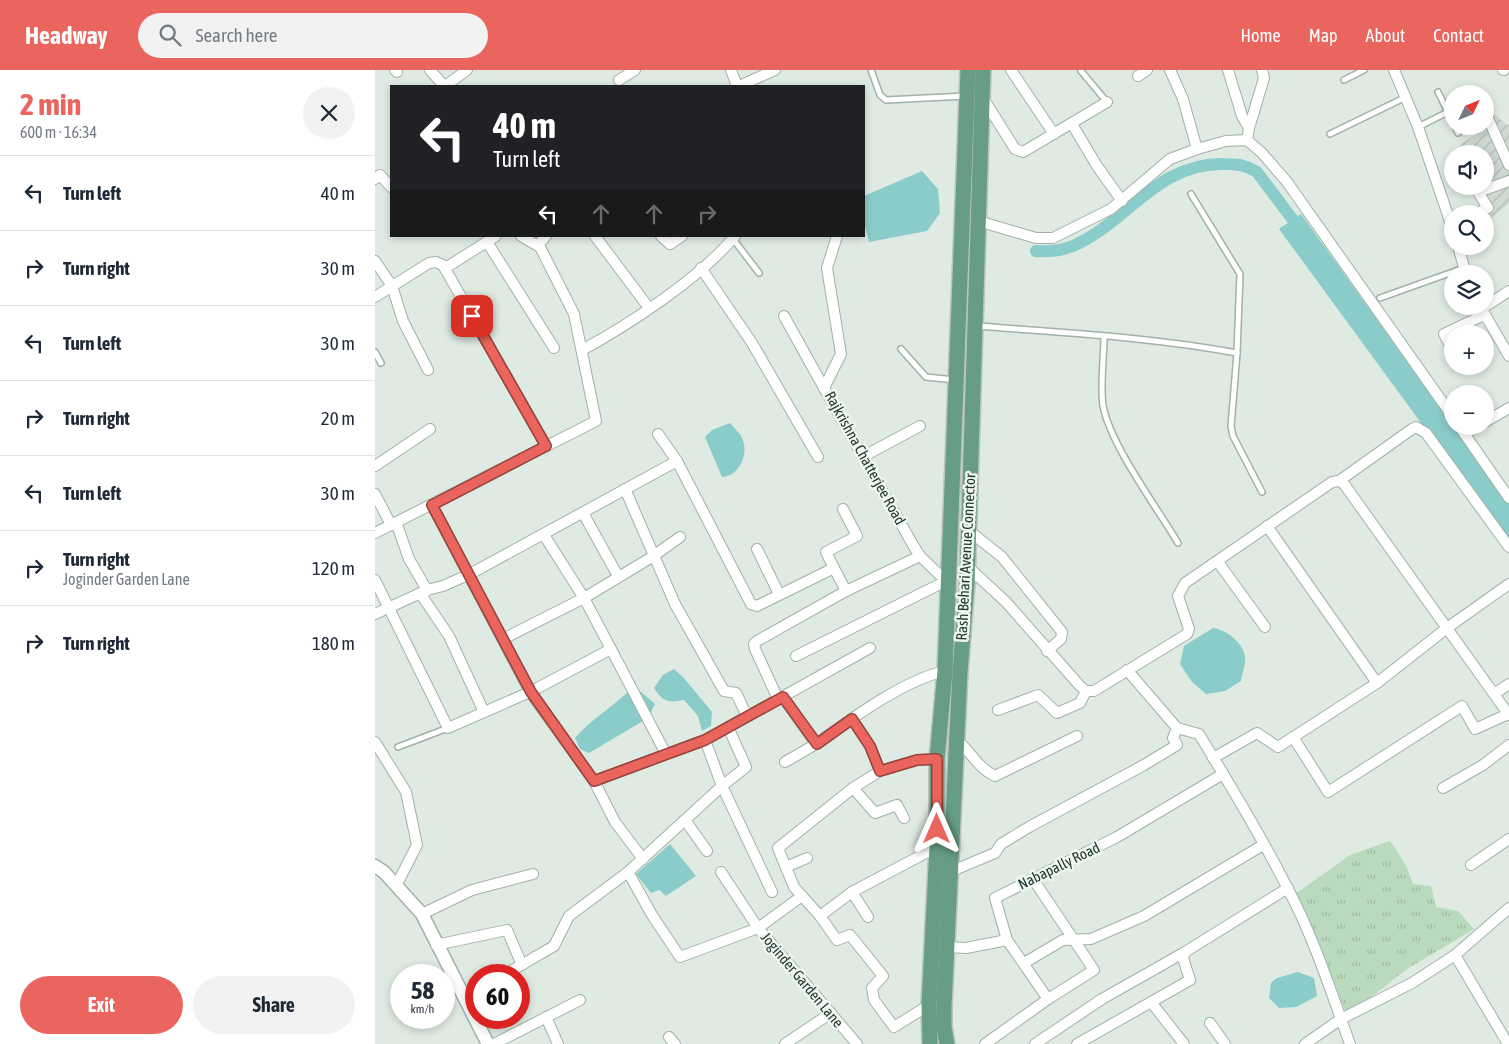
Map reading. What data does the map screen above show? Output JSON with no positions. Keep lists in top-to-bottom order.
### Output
{
  "streets": {
    "main road": ["Rash Behari Avenue Connector"],
    "street": ["Rajkrishna Chatterjee Road", "Nabapally Road", "Joginder Garden Lane"]
  },
  "crossings": [
    ["Rajkrishna Chatterjee Road", "Rash Behari Avenue Connector"]
  ],
  "north": "top right",
  "page": {
    "header": "Headway",
    "search": "Search here",
    "nav": [
      "Home",
      "Map",
      "About",
      "Contact"
    ],
    "heading": ["2 min", "600 m · 16:34"],
    "map_buttons": ["+", "−"],
    "turn": ["40 m", "Turn left"],
    "list": [
      {
        "name": "Turn left",
        "value": "40 m"
      },
      {
        "name": "Turn right",
        "value": "30 m"
      },
      {
        "name": "Turn left",
        "value": "30 m"
      },
      {
        "name": "Turn right",
        "value": "20 m"
      },
      {
        "name": "Turn left",
        "value": "30 m"
      },
      {
        "name": "Turn right",
        "note": "Joginder Garden Lane",
        "value": "120 m"
      },
      {
        "name": "Turn right",
        "value": "180 m"
      }
    ],
    "speed": "58 km/h",
    "limit": "60",
    "buttons": ["Exit", "Share"]
  }
}
